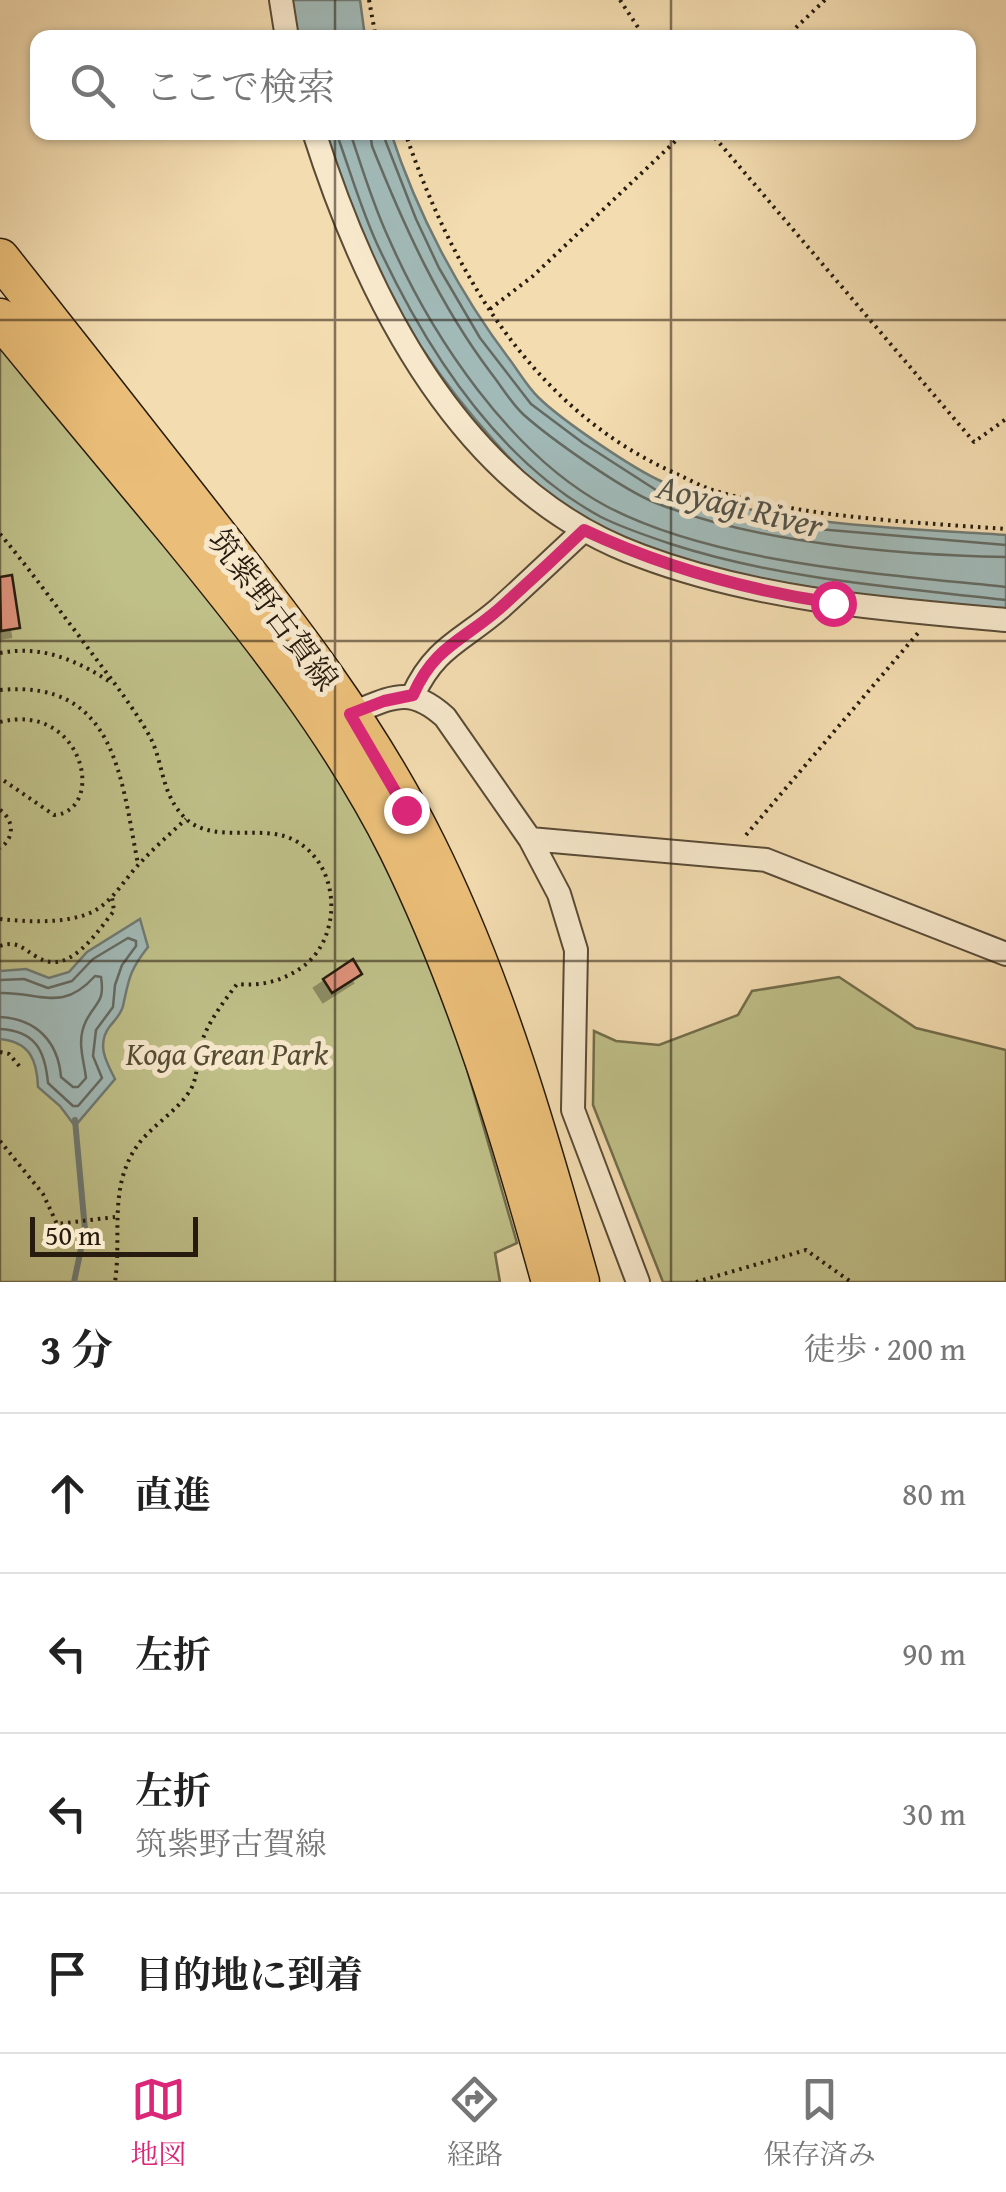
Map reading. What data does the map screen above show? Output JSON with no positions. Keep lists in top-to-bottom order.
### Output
{
  "streets": {
    "main road": ["筑紫野古賀線"]
  },
  "water": ["Aoyagi River"],
  "parks": ["Koga Grean Park"],
  "scale_bar": "50 m",
  "page": {
    "search": "ここで検索",
    "scale": "50 m",
    "heading": ["3 分", "徒歩 · 200 m"],
    "list": [
      ["直進", "80 m"],
      ["左折", "90 m"],
      ["左折", "筑紫野古賀線", "30 m"],
      "目的地に到着"
    ],
    "nav": ["地図", "経路", "保存済み"]
  }
}
